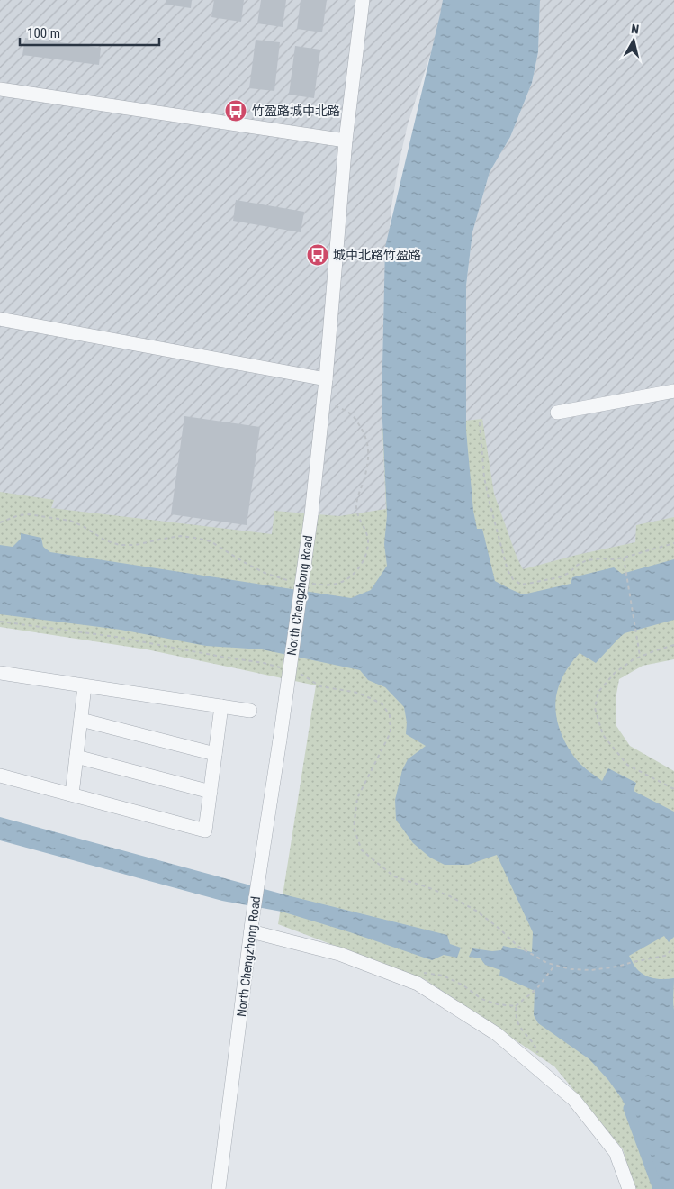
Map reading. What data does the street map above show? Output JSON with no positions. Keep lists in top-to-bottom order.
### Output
{
  "streets": {
    "street": ["North Chengzhong Road"]
  },
  "places": {
    "bus stop": ["竹盈路城中北路", "城中北路竹盈路"]
  },
  "scale_bar": "100 m",
  "north": "top"
}
